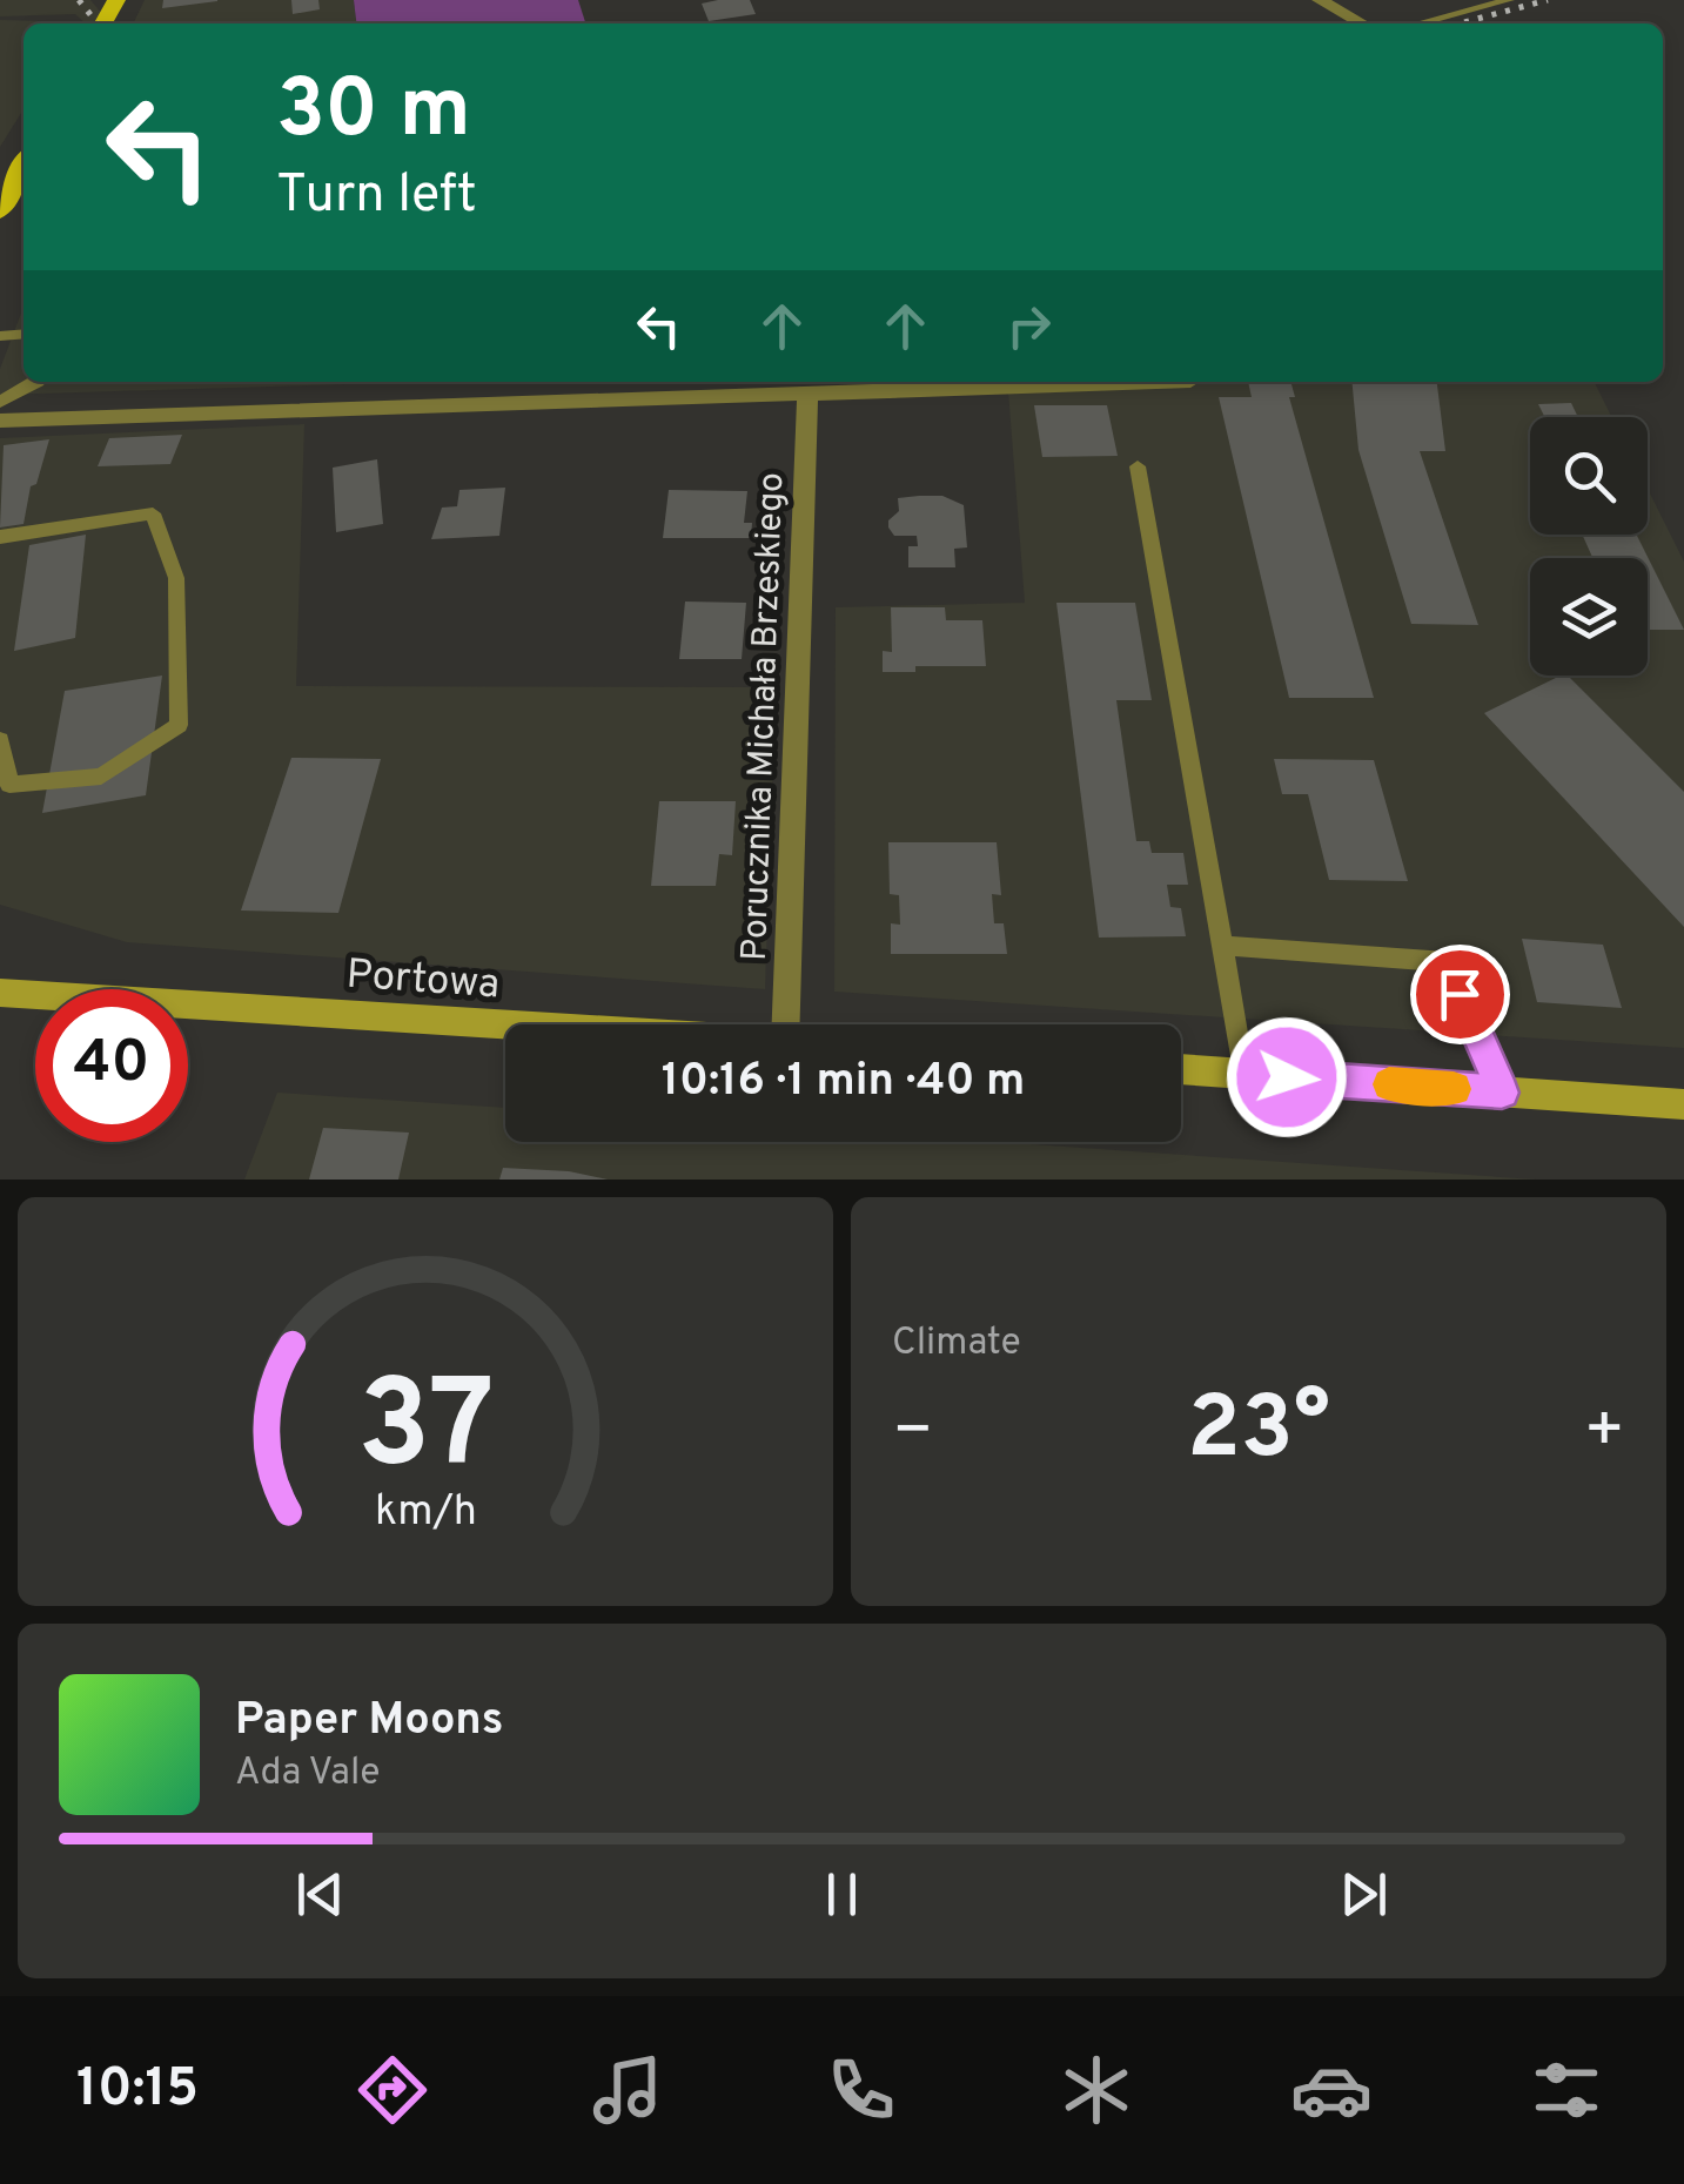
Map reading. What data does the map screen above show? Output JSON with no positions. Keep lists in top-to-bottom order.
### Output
{
  "streets": {
    "street": ["Porucznika Michała Brzeskiego", "Portowa"]
  },
  "page": {
    "turn": ["30 m", "Turn left"],
    "limit": "40",
    "trip": "10:16 · 1 min · 40 m",
    "tile": "Climate",
    "heat": ["−", "23°", "+"],
    "song": ["Paper Moons", "Ada Vale"],
    "tabs": "10:15",
    "gauge": ["37", "km/h"]
  }
}
